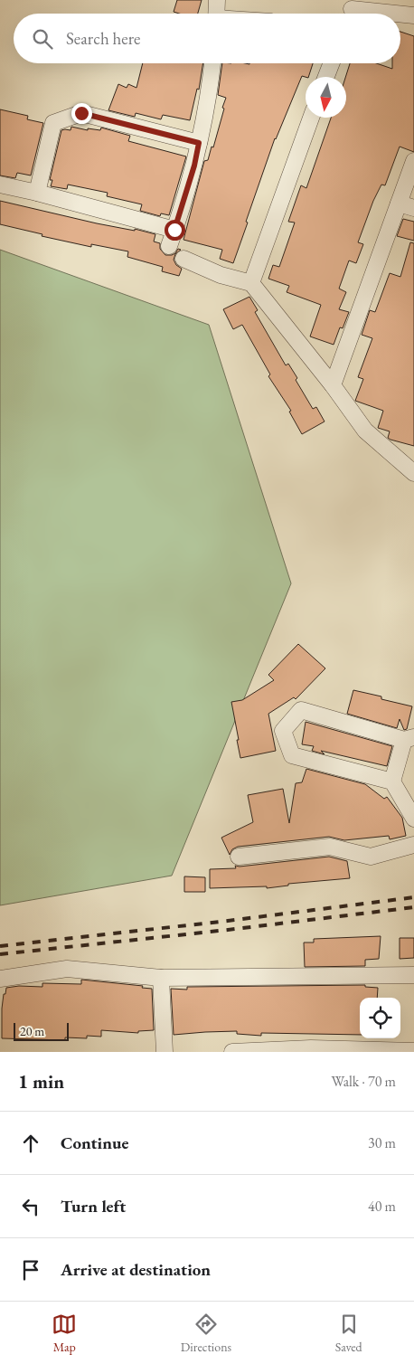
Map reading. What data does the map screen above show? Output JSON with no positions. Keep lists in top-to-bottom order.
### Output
{
  "scale_bar": "20 m",
  "north": "bottom",
  "page": {
    "search": "Search here",
    "scale": "20 m",
    "heading": ["1 min", "Walk · 70 m"],
    "list": [
      ["Continue", "30 m"],
      ["Turn left", "40 m"],
      "Arrive at destination"
    ],
    "nav": ["Map", "Directions", "Saved"]
  }
}
